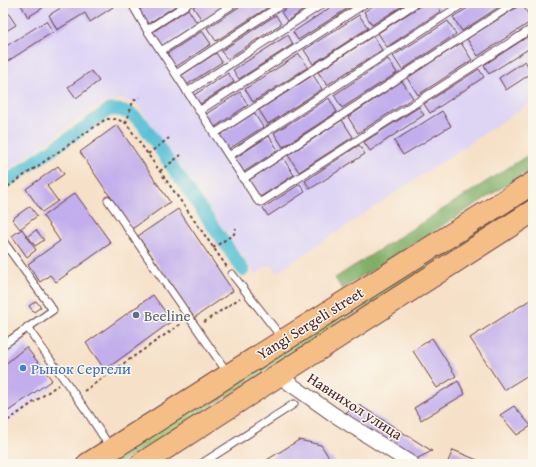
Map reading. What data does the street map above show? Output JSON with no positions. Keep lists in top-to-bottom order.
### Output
{
  "streets": {
    "main road": ["Yangi Sergeli street"],
    "street": ["Навнихол улица"]
  },
  "crossings": [
    ["Yangi Sergeli street", "Навнихол улица"]
  ],
  "places": ["Beeline", "Рынок Сергели"]
}
